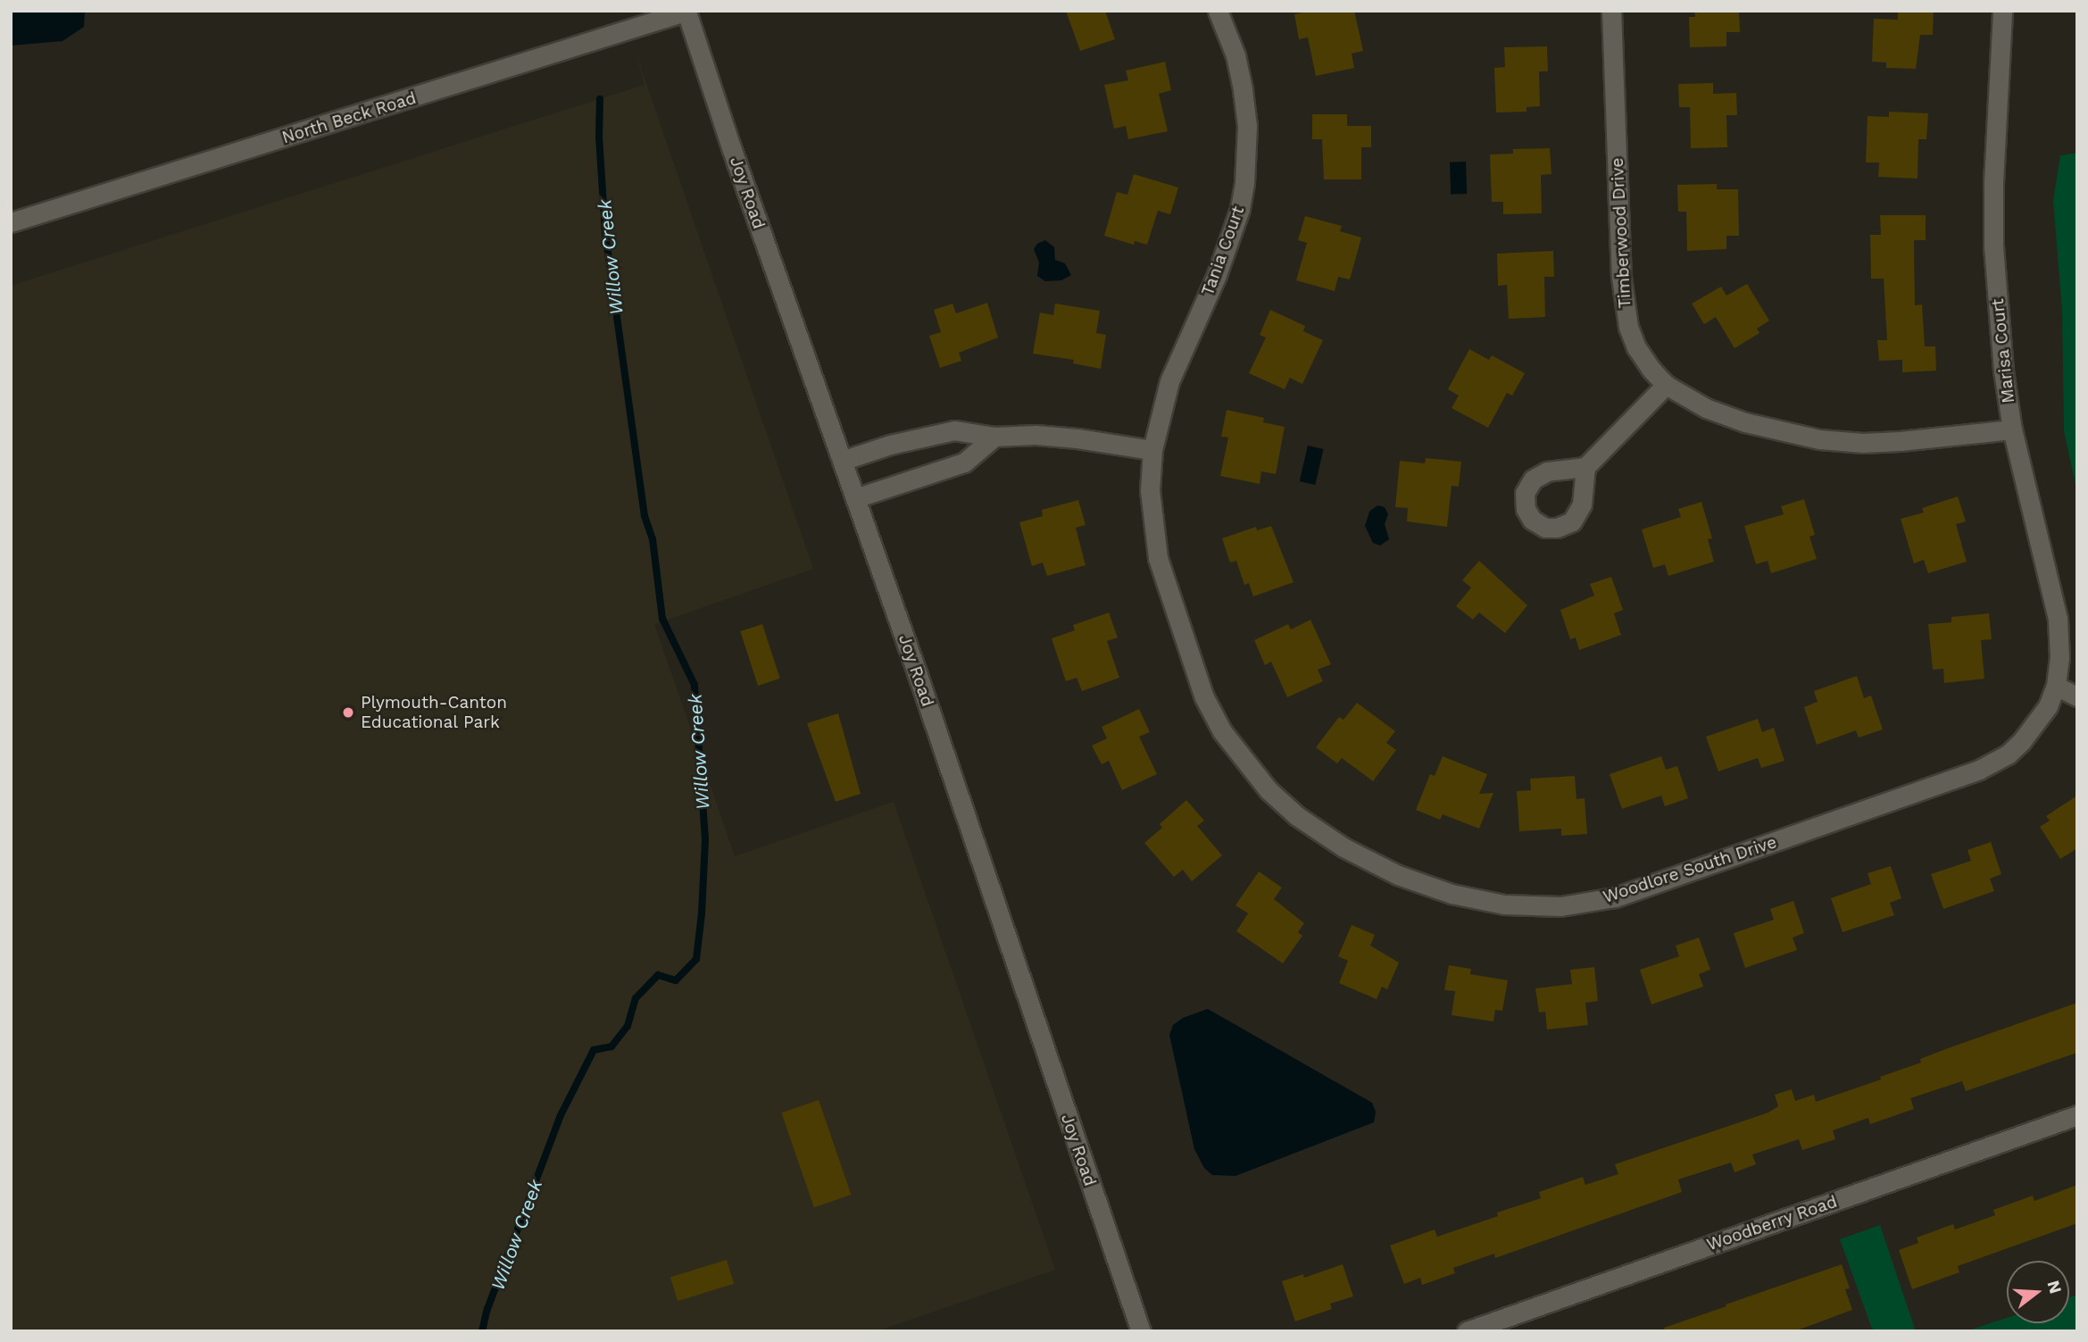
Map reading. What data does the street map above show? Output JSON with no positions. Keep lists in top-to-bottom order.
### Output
{
  "streets": {
    "street": [
      "North Beck Road",
      "Joy Road",
      "Timberwood Drive",
      "Tania Court",
      "Marisa Court",
      "Woodlore South Drive",
      "Woodberry Road"
    ]
  },
  "crossings": [
    ["North Beck Road", "Joy Road"],
    ["Timberwood Drive", "Marisa Court"],
    ["Tania Court", "Woodlore South Drive"],
    ["Marisa Court", "Woodlore South Drive"]
  ],
  "water": ["Willow Creek"],
  "places": ["Plymouth-Canton Educational Park"],
  "north": "right"
}
